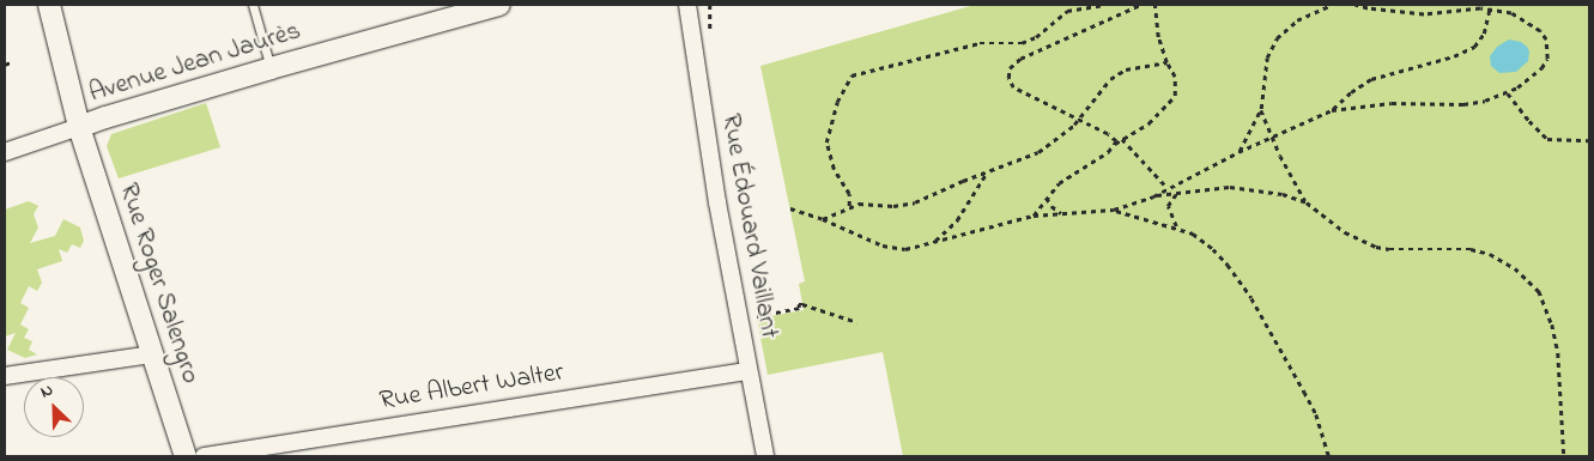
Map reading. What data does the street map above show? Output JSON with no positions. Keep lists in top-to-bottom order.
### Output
{
  "streets": {
    "street": [
      "Avenue Jean Jaurès",
      "Rue Édouard Vaillant",
      "Rue Roger Salengro",
      "Rue Albert Walter"
    ]
  },
  "crossings": [
    ["Avenue Jean Jaurès", "Rue Roger Salengro"],
    ["Rue Édouard Vaillant", "Rue Albert Walter"]
  ],
  "north": "top left"
}
